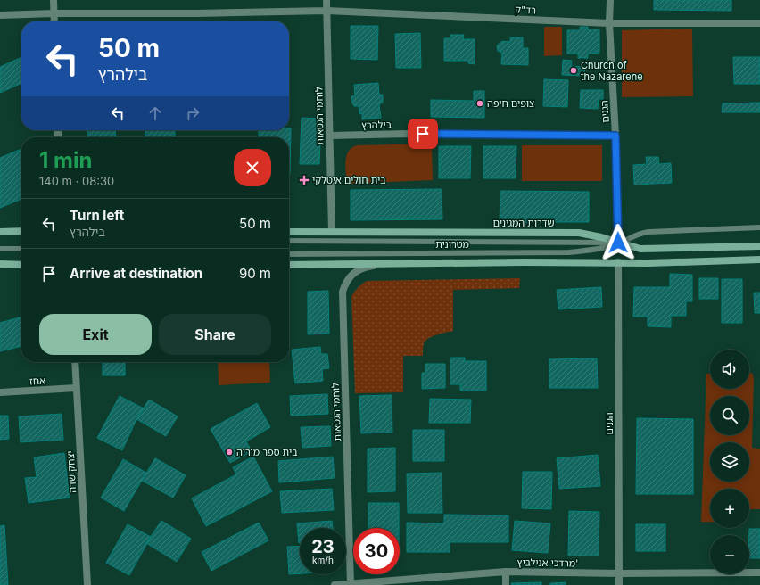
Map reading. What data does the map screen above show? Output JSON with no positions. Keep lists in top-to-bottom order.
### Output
{
  "streets": {
    "street": [
      "רד\"ק",
      "הגנים",
      "לוחמי הגטאות",
      "בילהרץ",
      "שדרות המגינים",
      "אחז",
      "יצחק שדה",
      "מרדכי אנילביץ'"
    ],
    "lane": ["מטרונית"]
  },
  "crossings": [
    ["רד\"ק", "הגנים"],
    ["רד\"ק", "לוחמי הגטאות"],
    ["הגנים", "בילהרץ"],
    ["הגנים", "שדרות המגינים"],
    ["הגנים", "מטרונית"],
    ["הגנים", "מרדכי אנילביץ'"],
    ["לוחמי הגטאות", "בילהרץ"],
    ["לוחמי הגטאות", "שדרות המגינים"],
    ["לוחמי הגטאות", "מרדכי אנילביץ'"],
    ["שדרות המגינים", "מטרונית"],
    ["אחז", "יצחק שדה"]
  ],
  "places": {
    "other": ["Church of the Nazarene", "צופים חיפה", "בית ספר מוריה"],
    "health": ["בית חולים איטלקי"]
  },
  "page": {
    "turn": ["50 m", "בילהרץ"],
    "heading": ["1 min", "140 m · 08:30"],
    "list": [
      {
        "name": "Turn left",
        "note": "בילהרץ",
        "value": "50 m"
      },
      {
        "name": "Arrive at destination",
        "value": "90 m"
      }
    ],
    "buttons": ["Exit", "Share"],
    "map_buttons": ["+", "−"],
    "speed": "23 km/h",
    "limit": "30"
  }
}
